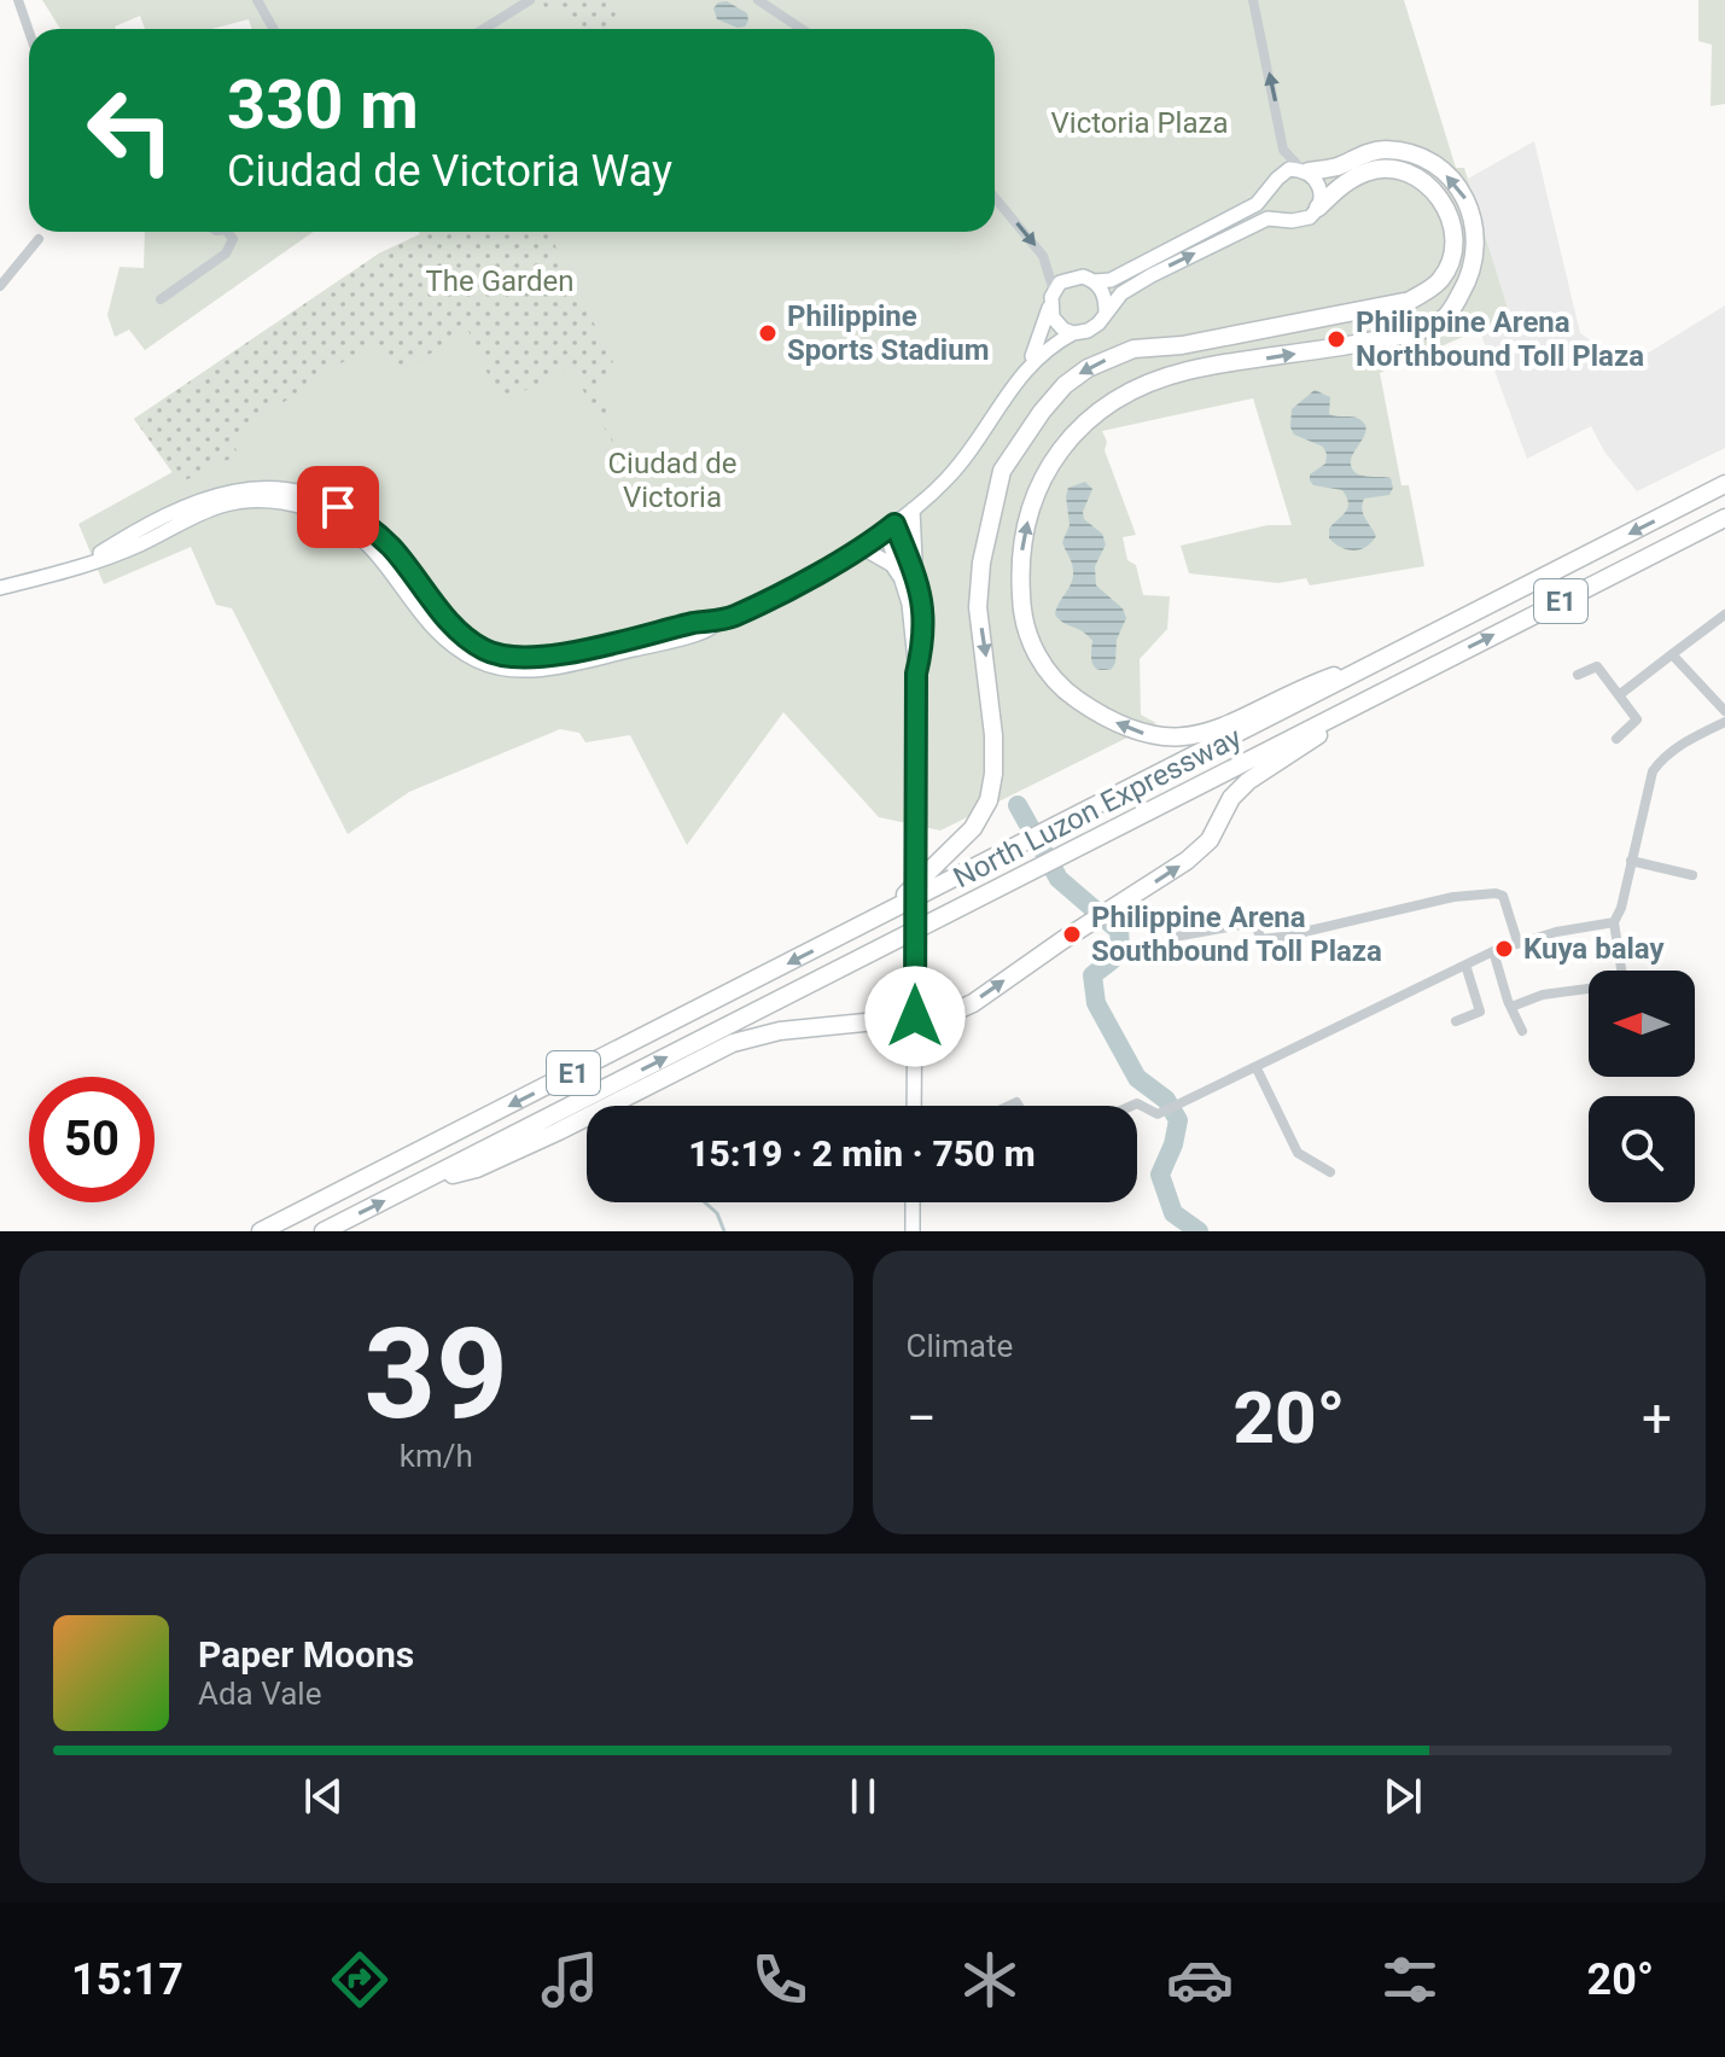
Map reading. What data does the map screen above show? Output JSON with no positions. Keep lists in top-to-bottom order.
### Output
{
  "streets": {
    "highway": ["E1", "North Luzon Expressway"]
  },
  "parks": ["Victoria Plaza", "The Garden", "Ciudad de Victoria"],
  "places": [
    "Philippine Sports Stadium",
    "Philippine Arena Northbound Toll Plaza",
    "Philippine Arena Southbound Toll Plaza",
    "Kuya balay"
  ],
  "north": "left",
  "page": {
    "turn": ["330 m", "Ciudad de Victoria Way"],
    "limit": "50",
    "trip": "15:19 · 2 min · 750 m",
    "tile": [
      ["39", "km/h"],
      "Climate"
    ],
    "heat": ["−", "20°", "+"],
    "song": ["Paper Moons", "Ada Vale"],
    "tabs": ["15:17", "20°"]
  }
}
